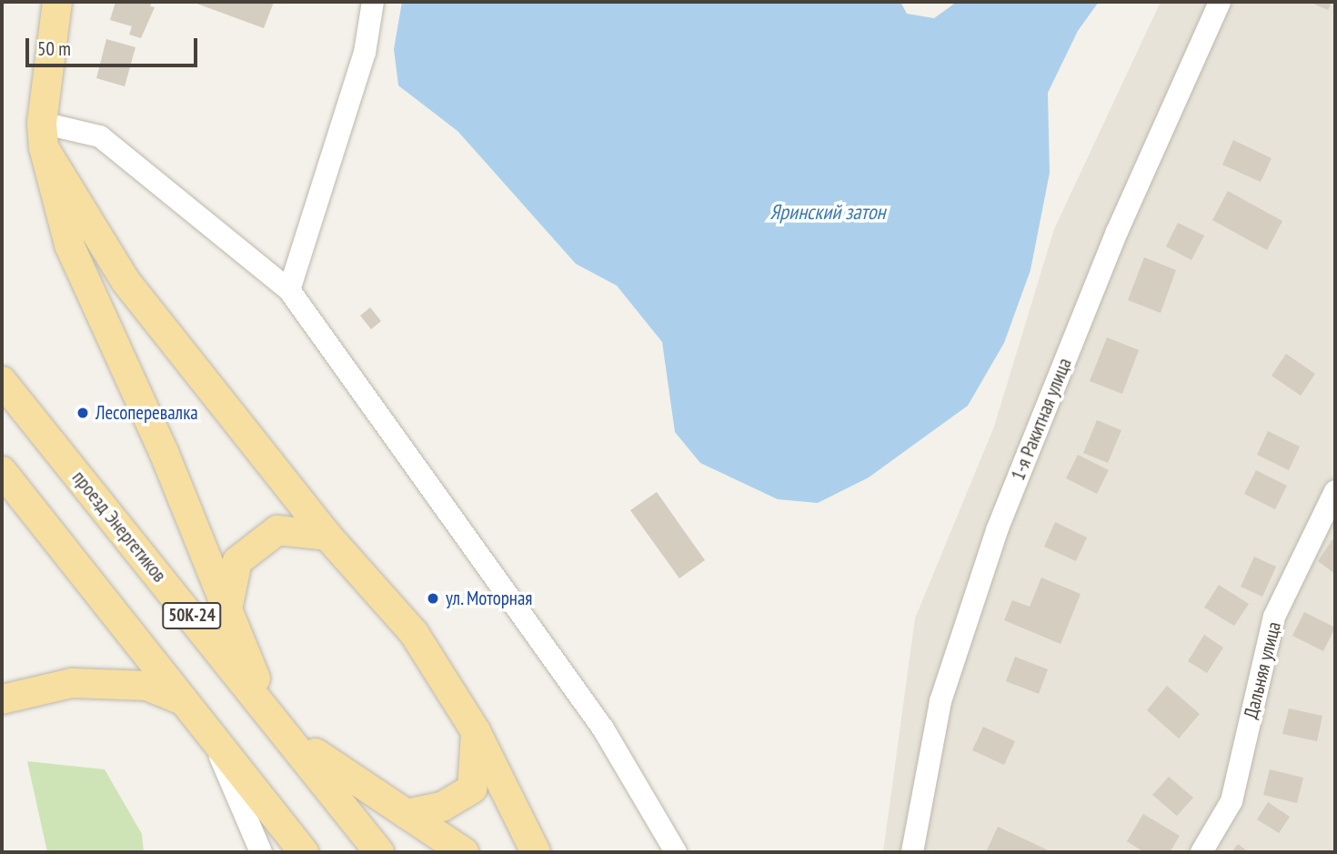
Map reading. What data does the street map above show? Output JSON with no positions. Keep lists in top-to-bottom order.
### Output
{
  "streets": {
    "main road": ["проезд Энергетиков", "50К-24"],
    "street": ["1-я Ракитная улица", "Дальняя улица"]
  },
  "water": ["Яринский затон"],
  "places": ["Лесоперевалка", "ул. Моторная"],
  "scale_bar": "50 m"
}
